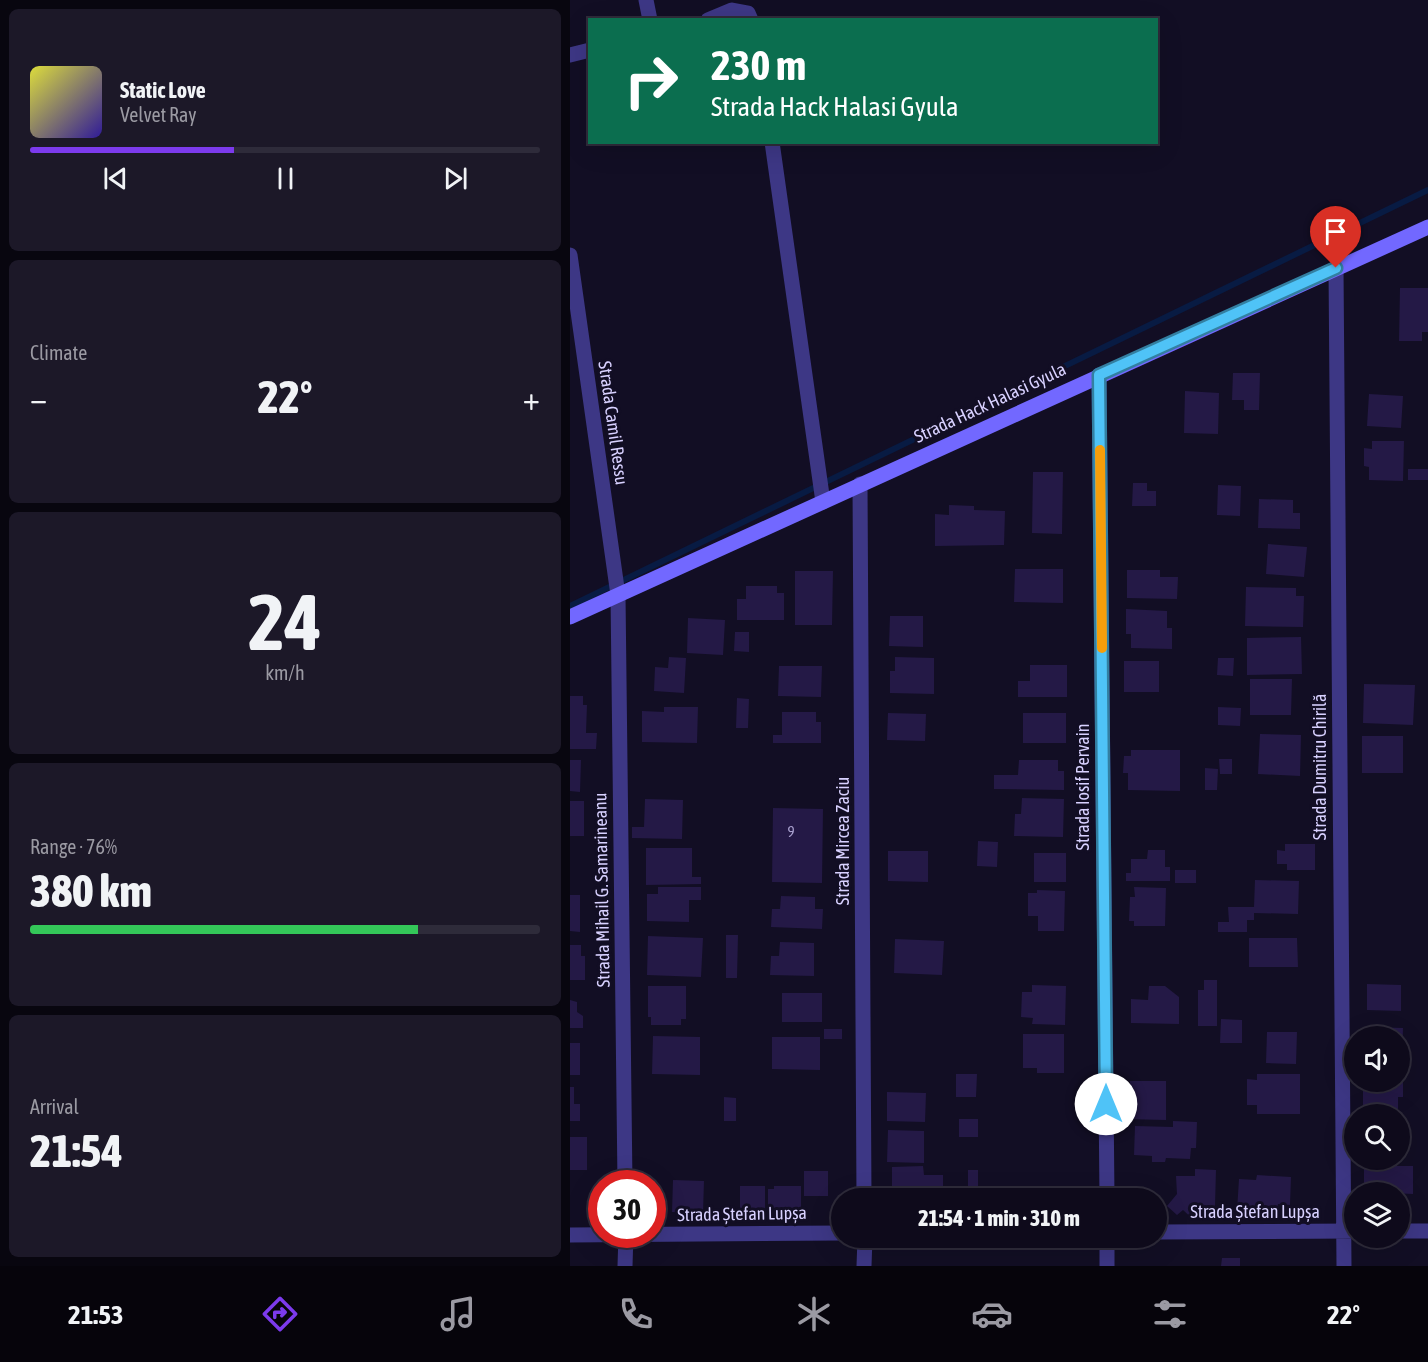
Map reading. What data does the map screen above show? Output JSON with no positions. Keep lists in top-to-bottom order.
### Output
{
  "streets": {
    "street": [
      "Strada Hack Halasi Gyula",
      "Strada Camil Ressu",
      "Strada Dumitru Chirilă",
      "Strada Iosif Pervain",
      "Strada Mircea Zaciu",
      "Strada Mihail G. Samarineanu",
      "Strada Ștefan Lupșa"
    ]
  },
  "crossings": [
    ["Strada Hack Halasi Gyula", "Strada Camil Ressu"],
    ["Strada Hack Halasi Gyula", "Strada Dumitru Chirilă"],
    ["Strada Hack Halasi Gyula", "Strada Iosif Pervain"],
    ["Strada Hack Halasi Gyula", "Strada Mircea Zaciu"],
    ["Strada Hack Halasi Gyula", "Strada Mihail G. Samarineanu"],
    ["Strada Camil Ressu", "Strada Mihail G. Samarineanu"]
  ],
  "house_numbers": ["9"],
  "page": {
    "turn": ["230 m", "Strada Hack Halasi Gyula"],
    "song": ["Static Love", "Velvet Ray"],
    "tile": [
      "Climate",
      ["24", "km/h"],
      ["Range · 76%", "380 km"],
      ["Arrival", "21:54"]
    ],
    "heat": ["−", "22°", "+"],
    "limit": "30",
    "trip": "21:54 · 1 min · 310 m",
    "tabs": ["21:53", "22°"]
  }
}
